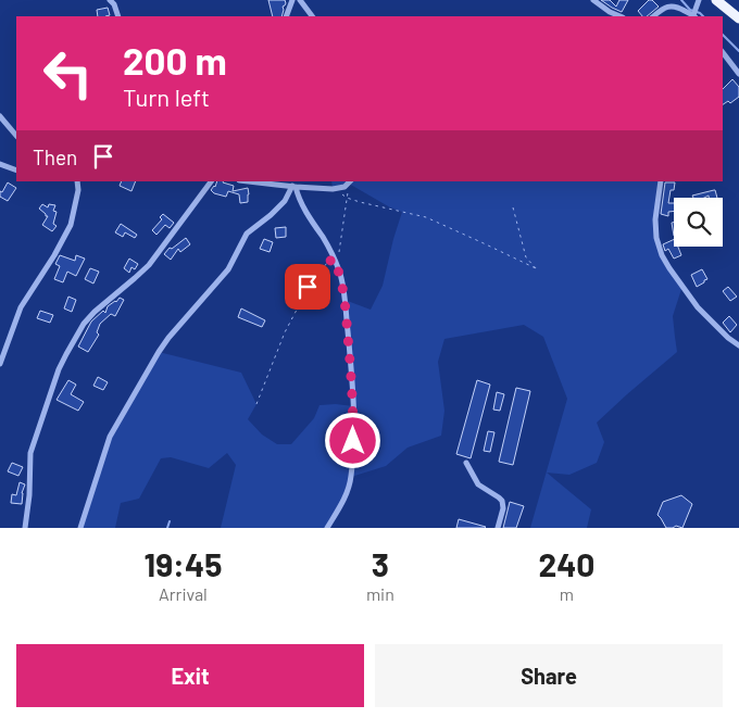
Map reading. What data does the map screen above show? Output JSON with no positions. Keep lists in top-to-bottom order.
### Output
{
  "page": {
    "turn": ["200 m", "Turn left"],
    "then": "Then",
    "eta": [
      "19:45",
      "Arrival",
      "3",
      "min",
      "240",
      "m"
    ],
    "buttons": ["Exit", "Share"]
  }
}
